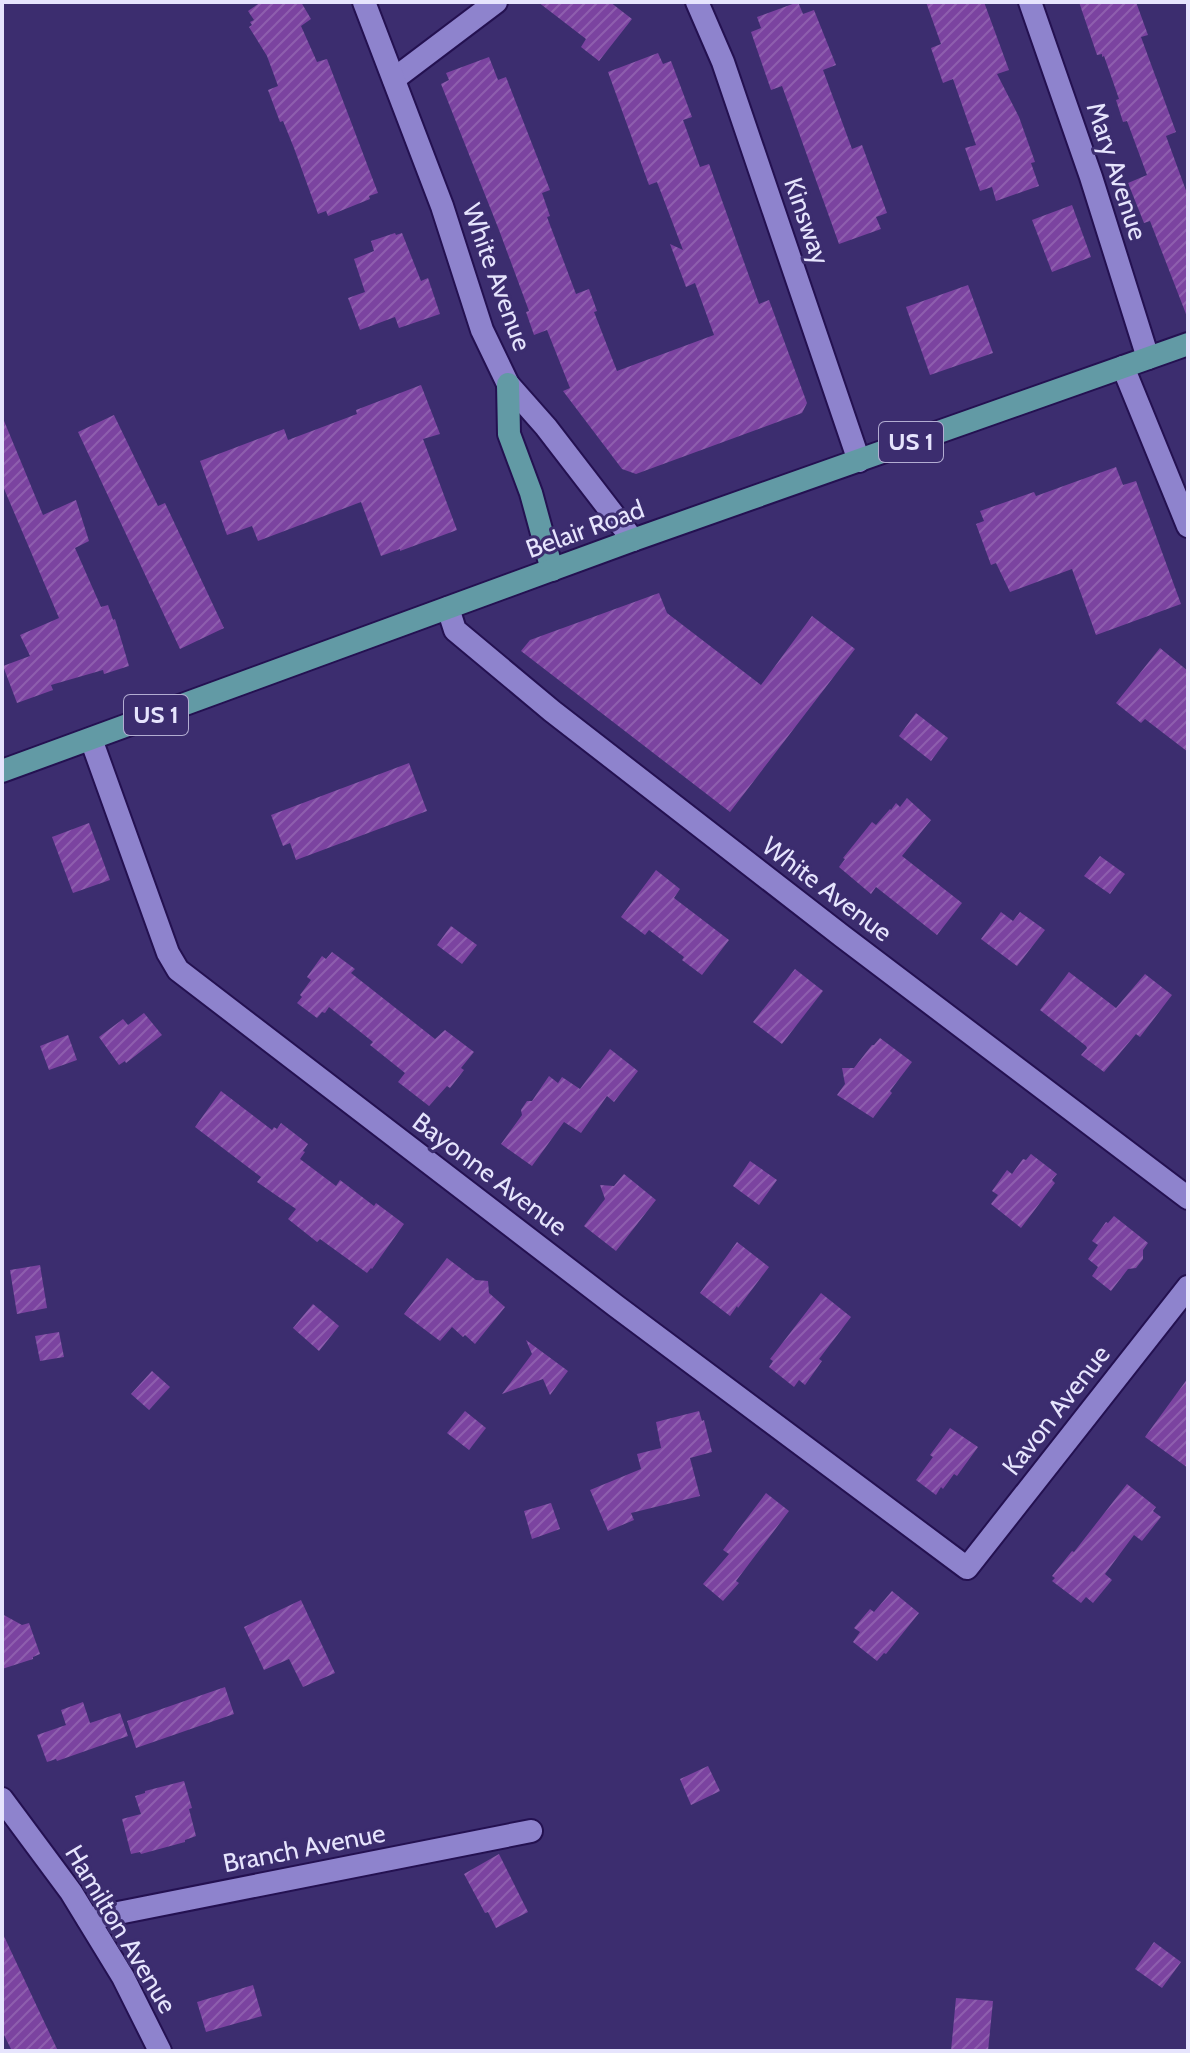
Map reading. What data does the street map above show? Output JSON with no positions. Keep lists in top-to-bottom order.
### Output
{
  "streets": {
    "main road": ["US 1", "Belair Road"],
    "street": [
      "Mary Avenue",
      "Kinsway",
      "White Avenue",
      "Bayonne Avenue",
      "Kavon Avenue",
      "Branch Avenue",
      "Hamilton Avenue"
    ]
  },
  "crossings": [
    ["Mary Avenue", "Belair Road"],
    ["Kinsway", "Belair Road"],
    ["White Avenue", "Belair Road"],
    ["Belair Road", "Bayonne Avenue"],
    ["Bayonne Avenue", "Kavon Avenue"],
    ["Branch Avenue", "Hamilton Avenue"]
  ]
}
